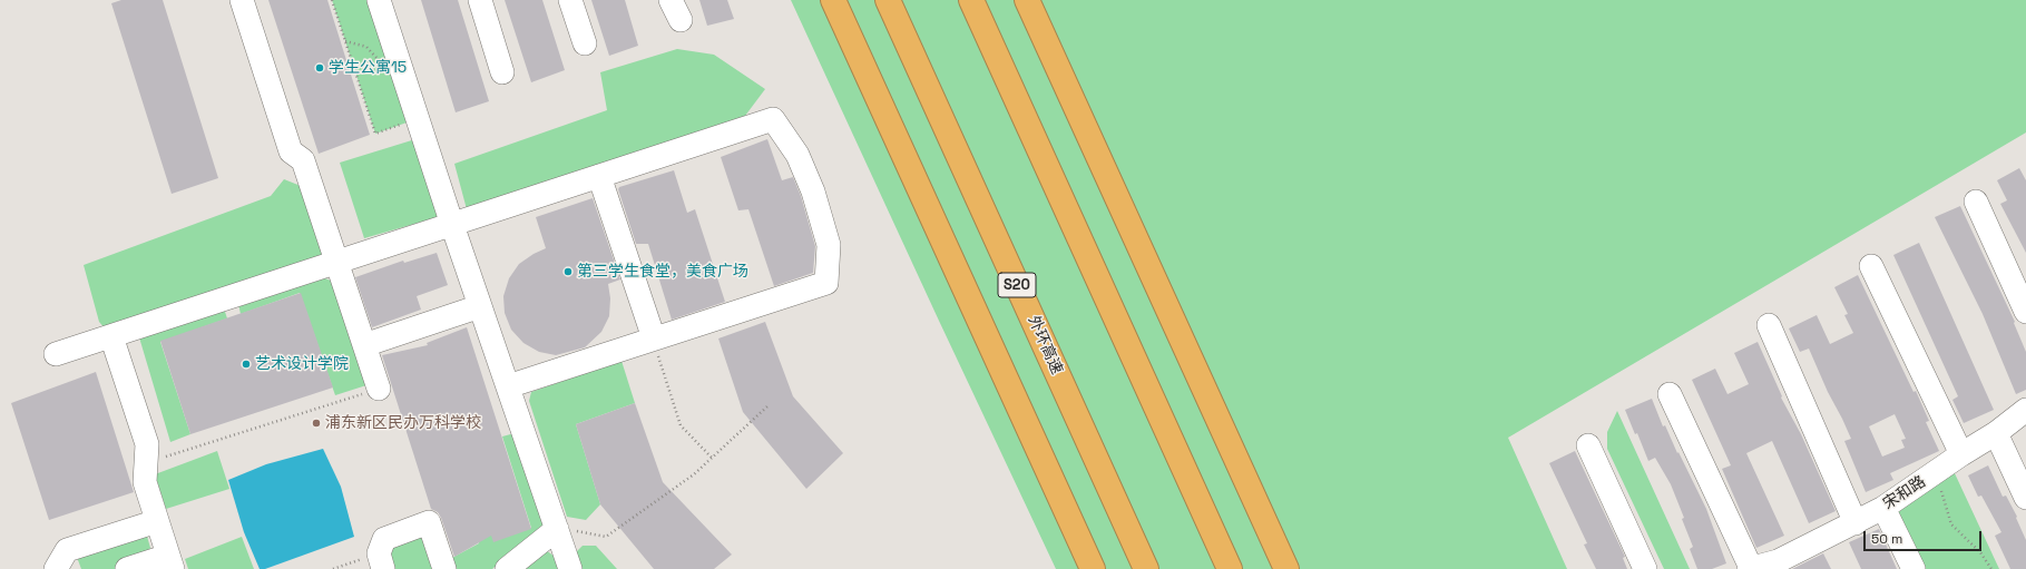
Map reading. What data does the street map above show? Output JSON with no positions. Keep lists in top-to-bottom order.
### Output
{
  "streets": {
    "highway": ["S20", "外环高速"],
    "street": ["宋和路"]
  },
  "places": [
    "学生公寓15",
    "第三学生食堂，美食广场",
    "艺术设计学院",
    "浦东新区民办万科学校"
  ],
  "scale_bar": "50 m"
}
